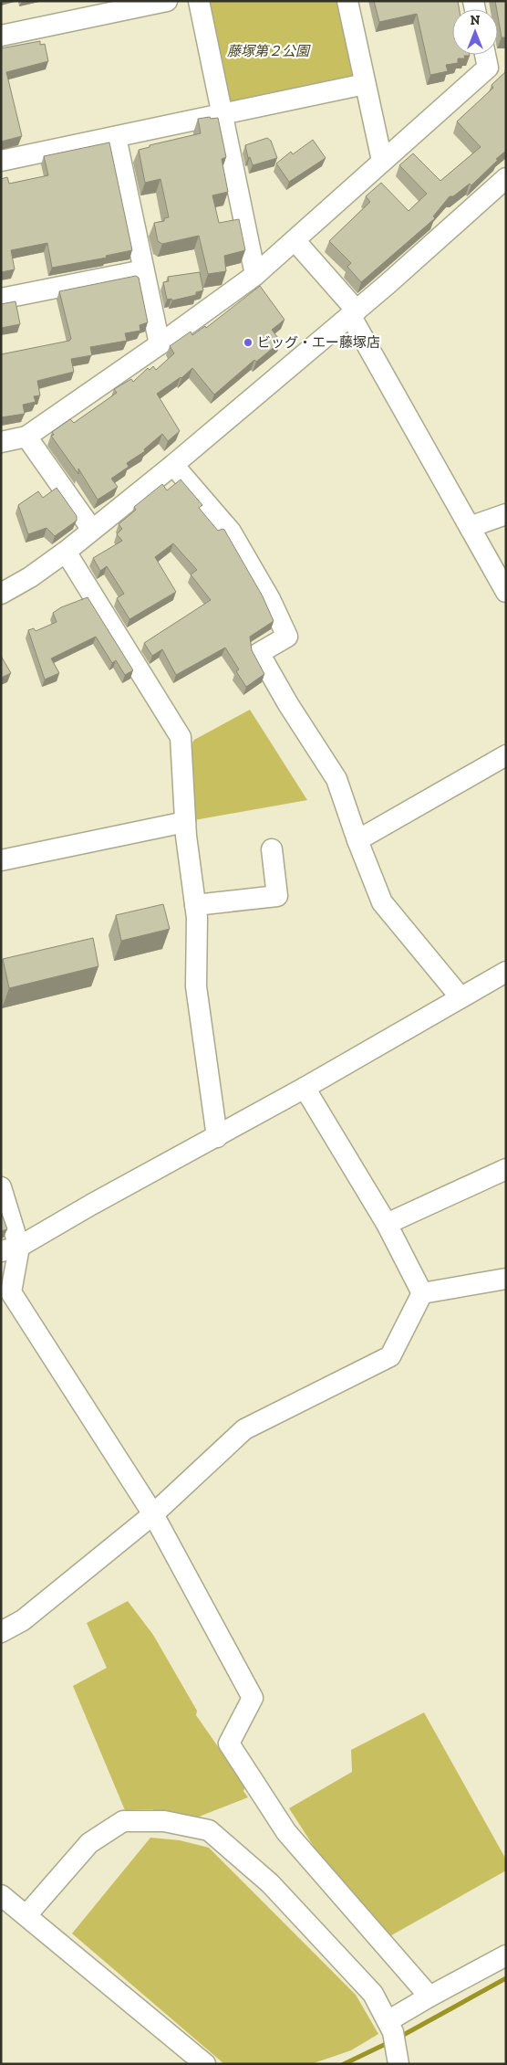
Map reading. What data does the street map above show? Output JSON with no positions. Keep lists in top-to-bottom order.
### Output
{
  "parks": ["藤塚第２公園"],
  "places": ["ビッグ・エー藤塚店"],
  "north": "top"
}
